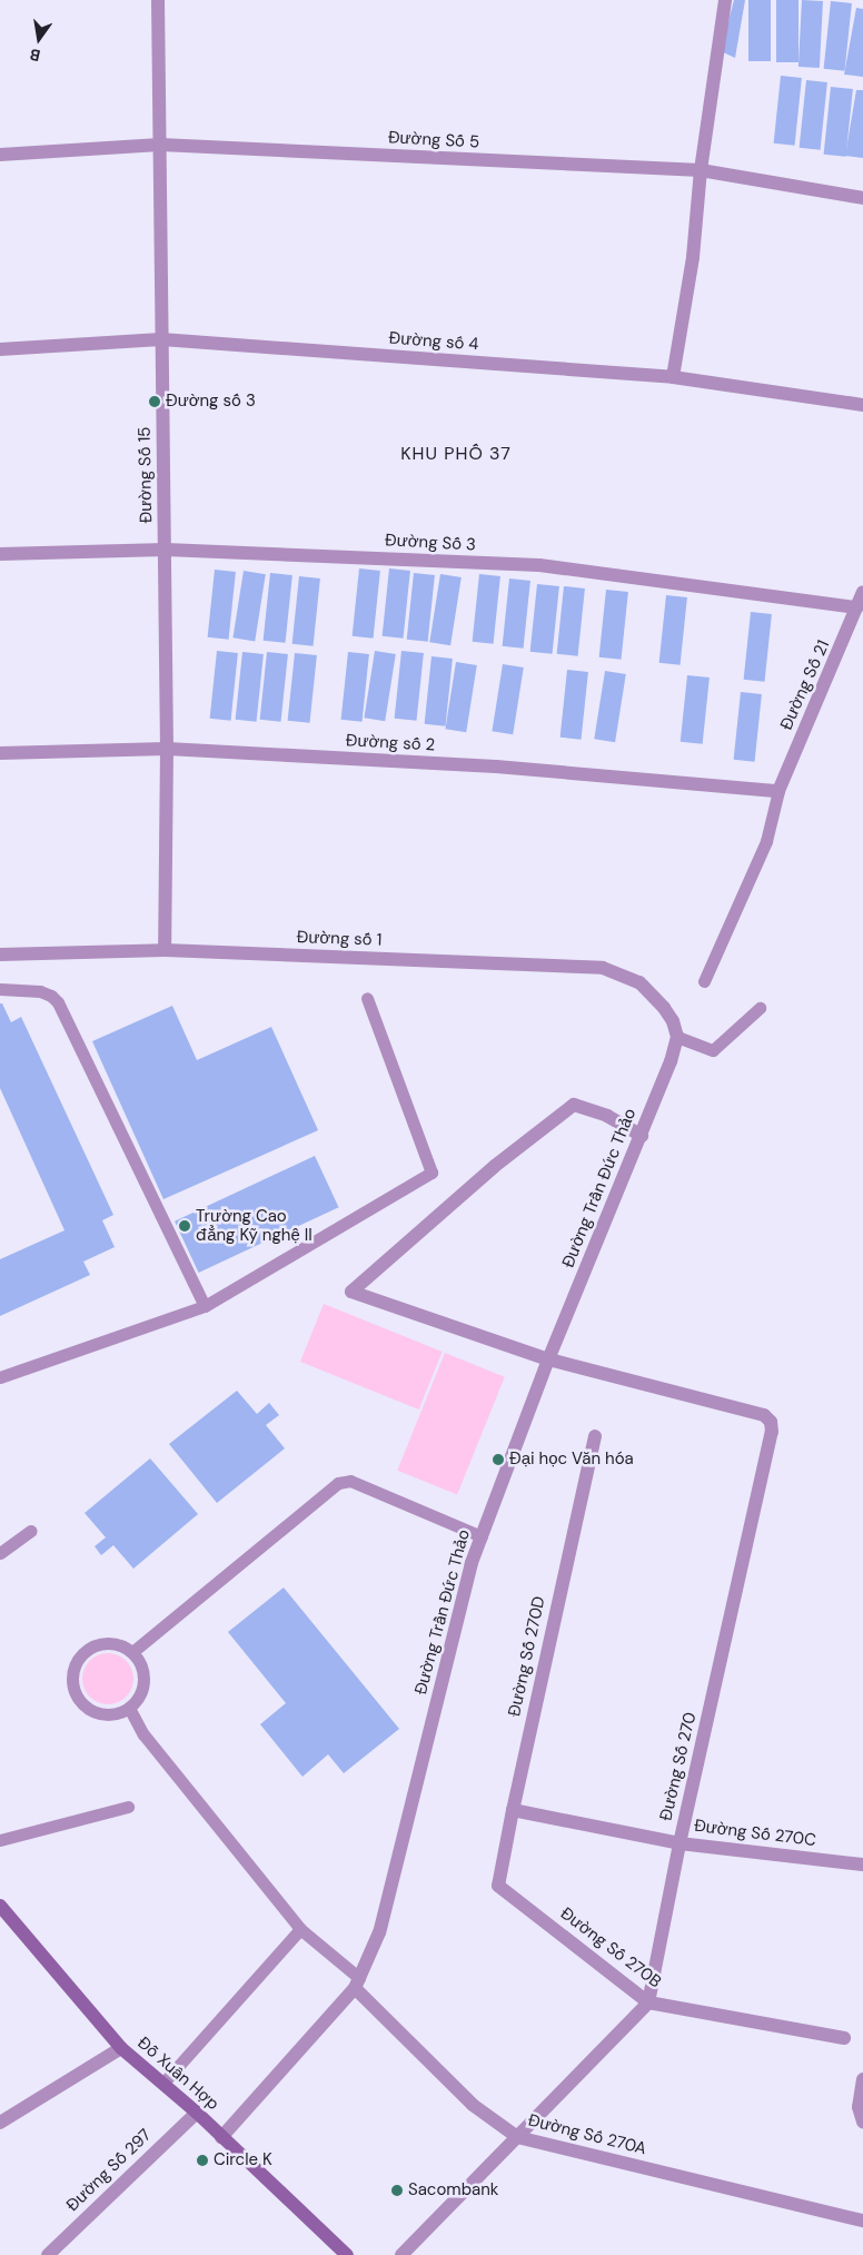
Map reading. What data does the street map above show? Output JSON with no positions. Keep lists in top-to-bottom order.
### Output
{
  "streets": {
    "main road": ["Đỗ Xuân Hợp"],
    "street": [
      "Đường Số 5",
      "Đường số 4",
      "Đường Số 15",
      "Đường Số 3",
      "Đường Số 21",
      "Đường số 2",
      "Đường số 1",
      "Đường Trần Đức Thảo",
      "Đường Số 270D",
      "Đường Số 270",
      "Đường Số 270C",
      "Đường Số 270B",
      "Đường Số 270A",
      "Đường Số 297"
    ]
  },
  "crossings": [
    ["Đường Số 5", "Đường Số 15"],
    ["Đường số 4", "Đường Số 15"],
    ["Đường Số 15", "Đường Số 3"],
    ["Đường Số 15", "Đường số 2"],
    ["Đường Số 15", "Đường số 1"],
    ["Đường Số 3", "Đường Số 21"],
    ["Đường Số 21", "Đường số 2"],
    ["Đường số 1", "Đường Trần Đức Thảo"],
    ["Đường Trần Đức Thảo", "Đường Số 270"],
    ["Đường Trần Đức Thảo", "Đỗ Xuân Hợp"],
    ["Đường Trần Đức Thảo", "Đường Số 270A"],
    ["Đường Số 270D", "Đường Số 270C"],
    ["Đường Số 270D", "Đường Số 270B"],
    ["Đường Số 270", "Đường Số 270C"],
    ["Đường Số 270", "Đường Số 270B"],
    ["Đỗ Xuân Hợp", "Đường Số 297"]
  ],
  "districts": ["KHU PHỐ 37"],
  "places": [
    "Đường số 3",
    "Trường Cao đẳng Kỹ nghệ II",
    "Đại học Văn hóa",
    "Circle K",
    "Sacombank"
  ],
  "north": "bottom"
}
